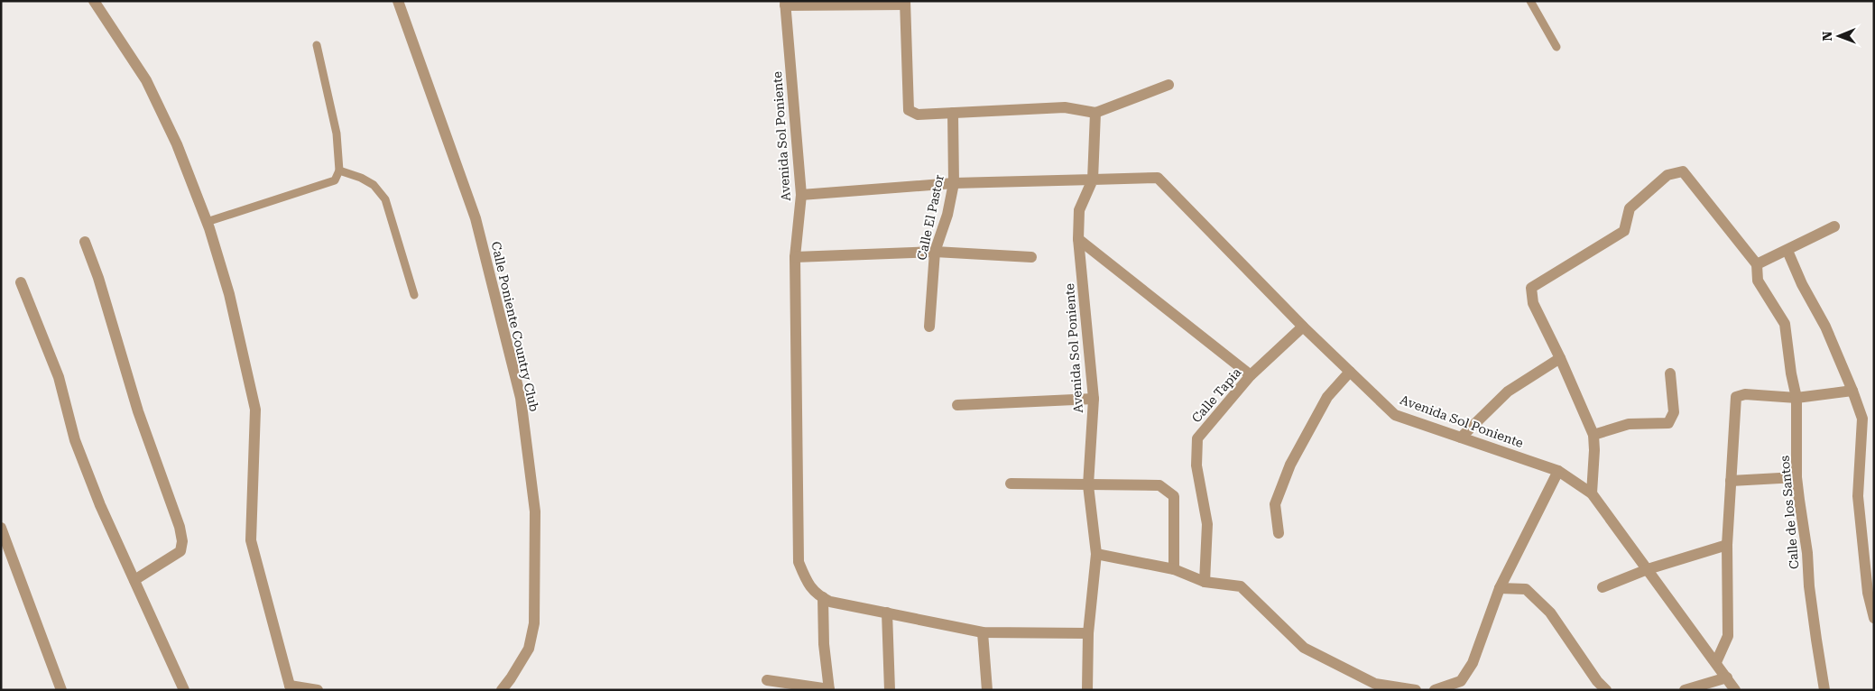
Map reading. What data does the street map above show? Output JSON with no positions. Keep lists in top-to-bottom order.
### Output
{
  "streets": {
    "street": [
      "Avenida Sol Poniente",
      "Calle El Pastor",
      "Calle Poniente Country Club",
      "Calle Tapia",
      "Calle de los Santos"
    ]
  },
  "crossings": [
    ["Avenida Sol Poniente", "Calle Tapia"]
  ],
  "north": "left"
}
